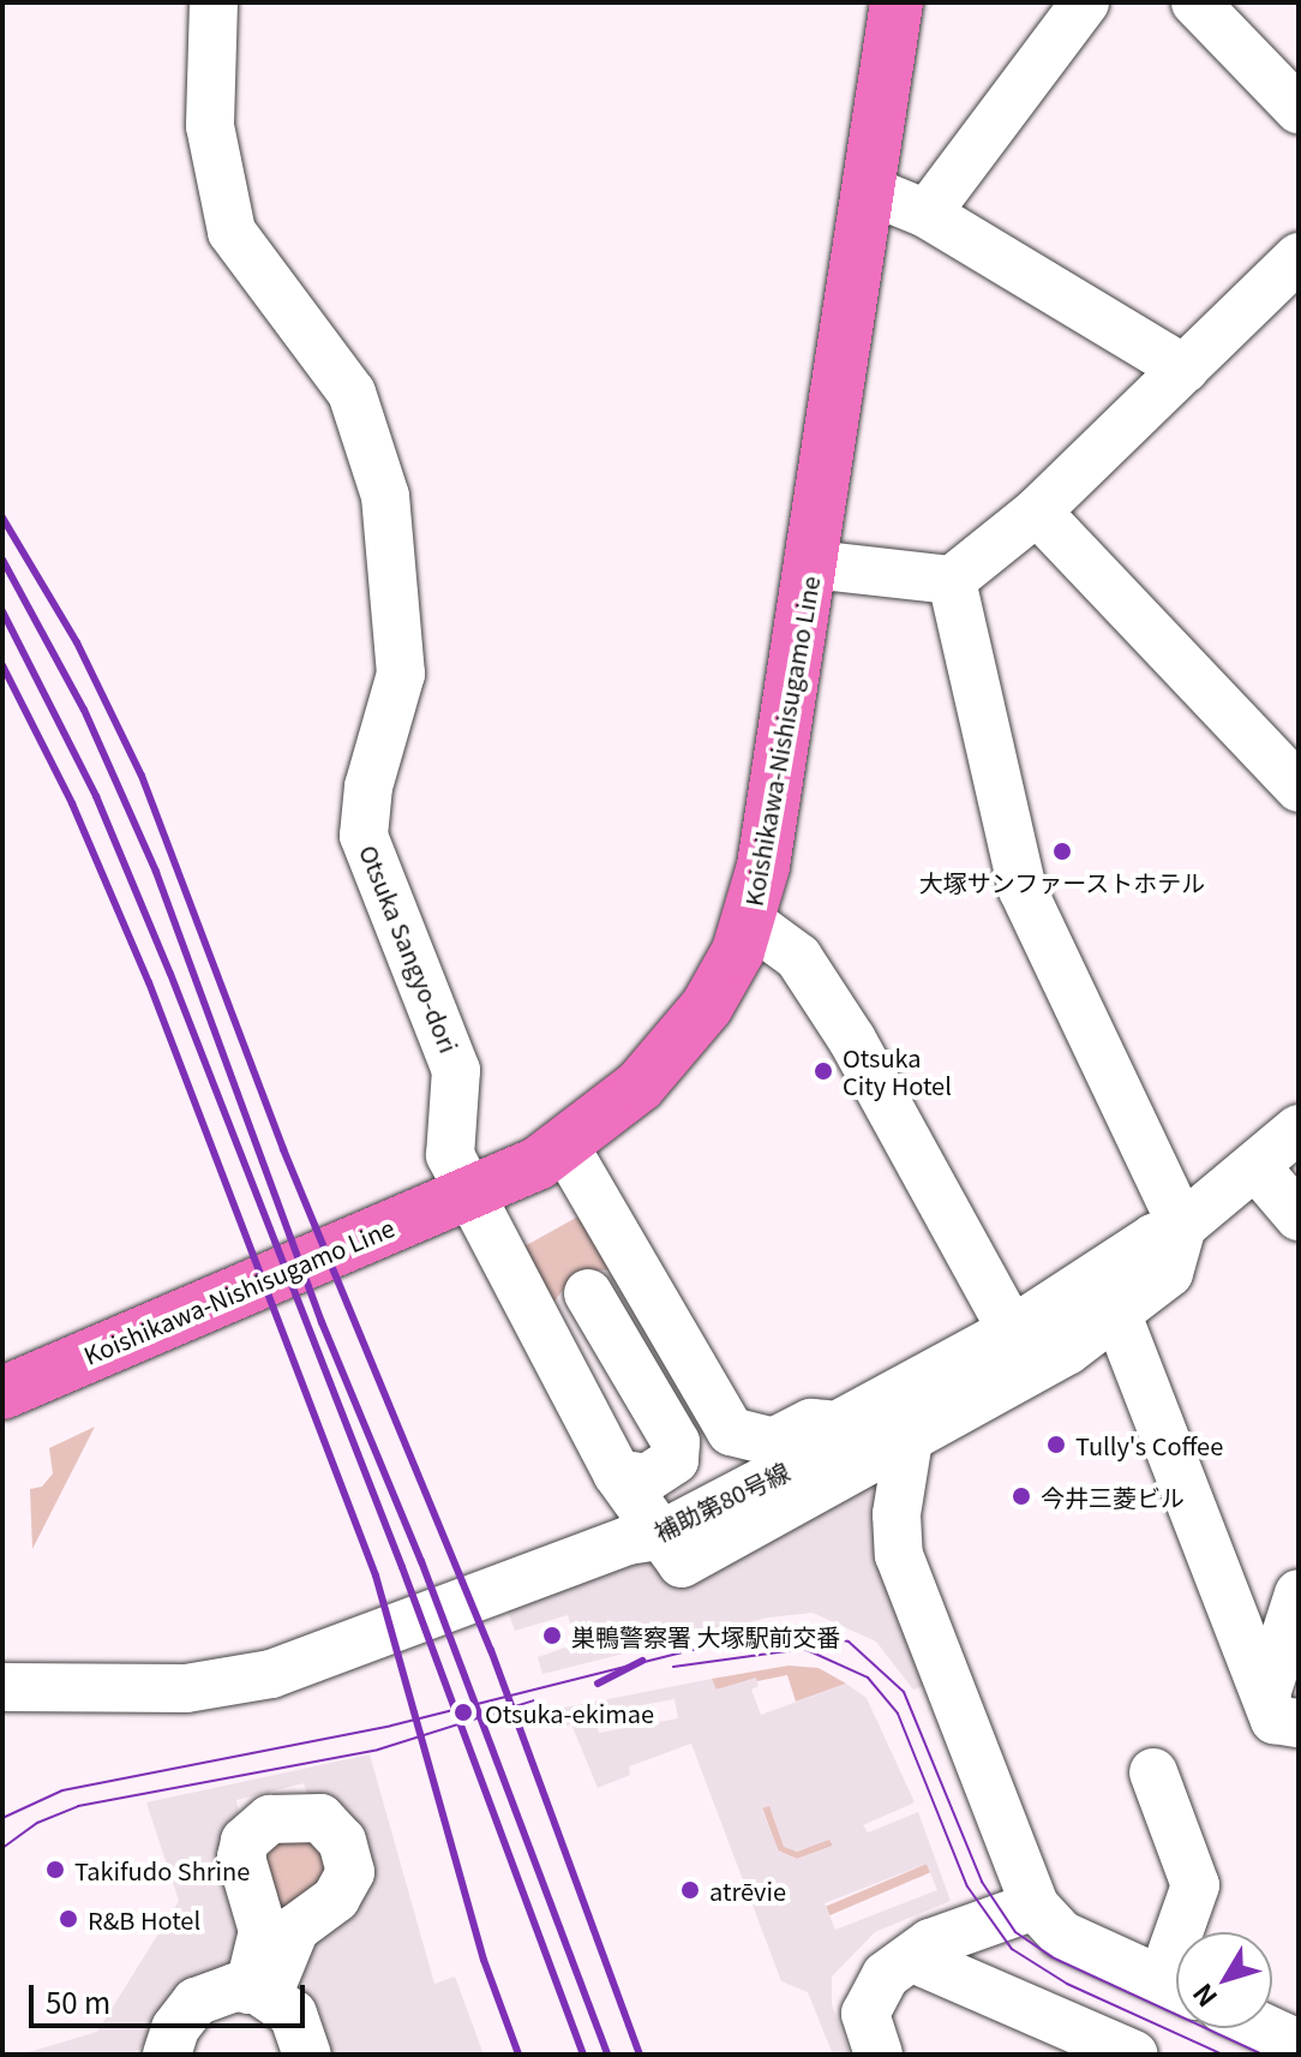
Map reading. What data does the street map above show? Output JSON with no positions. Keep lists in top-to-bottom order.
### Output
{
  "streets": {
    "main road": ["Koishikawa-Nishisugamo Line"],
    "street": ["Otsuka Sangyo-dori", "補助第80号線"]
  },
  "crossings": [
    ["Koishikawa-Nishisugamo Line", "Otsuka Sangyo-dori"],
    ["Otsuka Sangyo-dori", "補助第80号線"]
  ],
  "places": [
    "大塚サンファーストホテル",
    "Otsuka City Hotel",
    "Tully's Coffee",
    "今井三菱ビル",
    "巣鴨警察署 大塚駅前交番",
    "Otsuka-ekimae",
    "Takifudo Shrine",
    "atrēvie",
    "R&B Hotel"
  ],
  "scale_bar": "50 m",
  "north": "bottom left"
}
